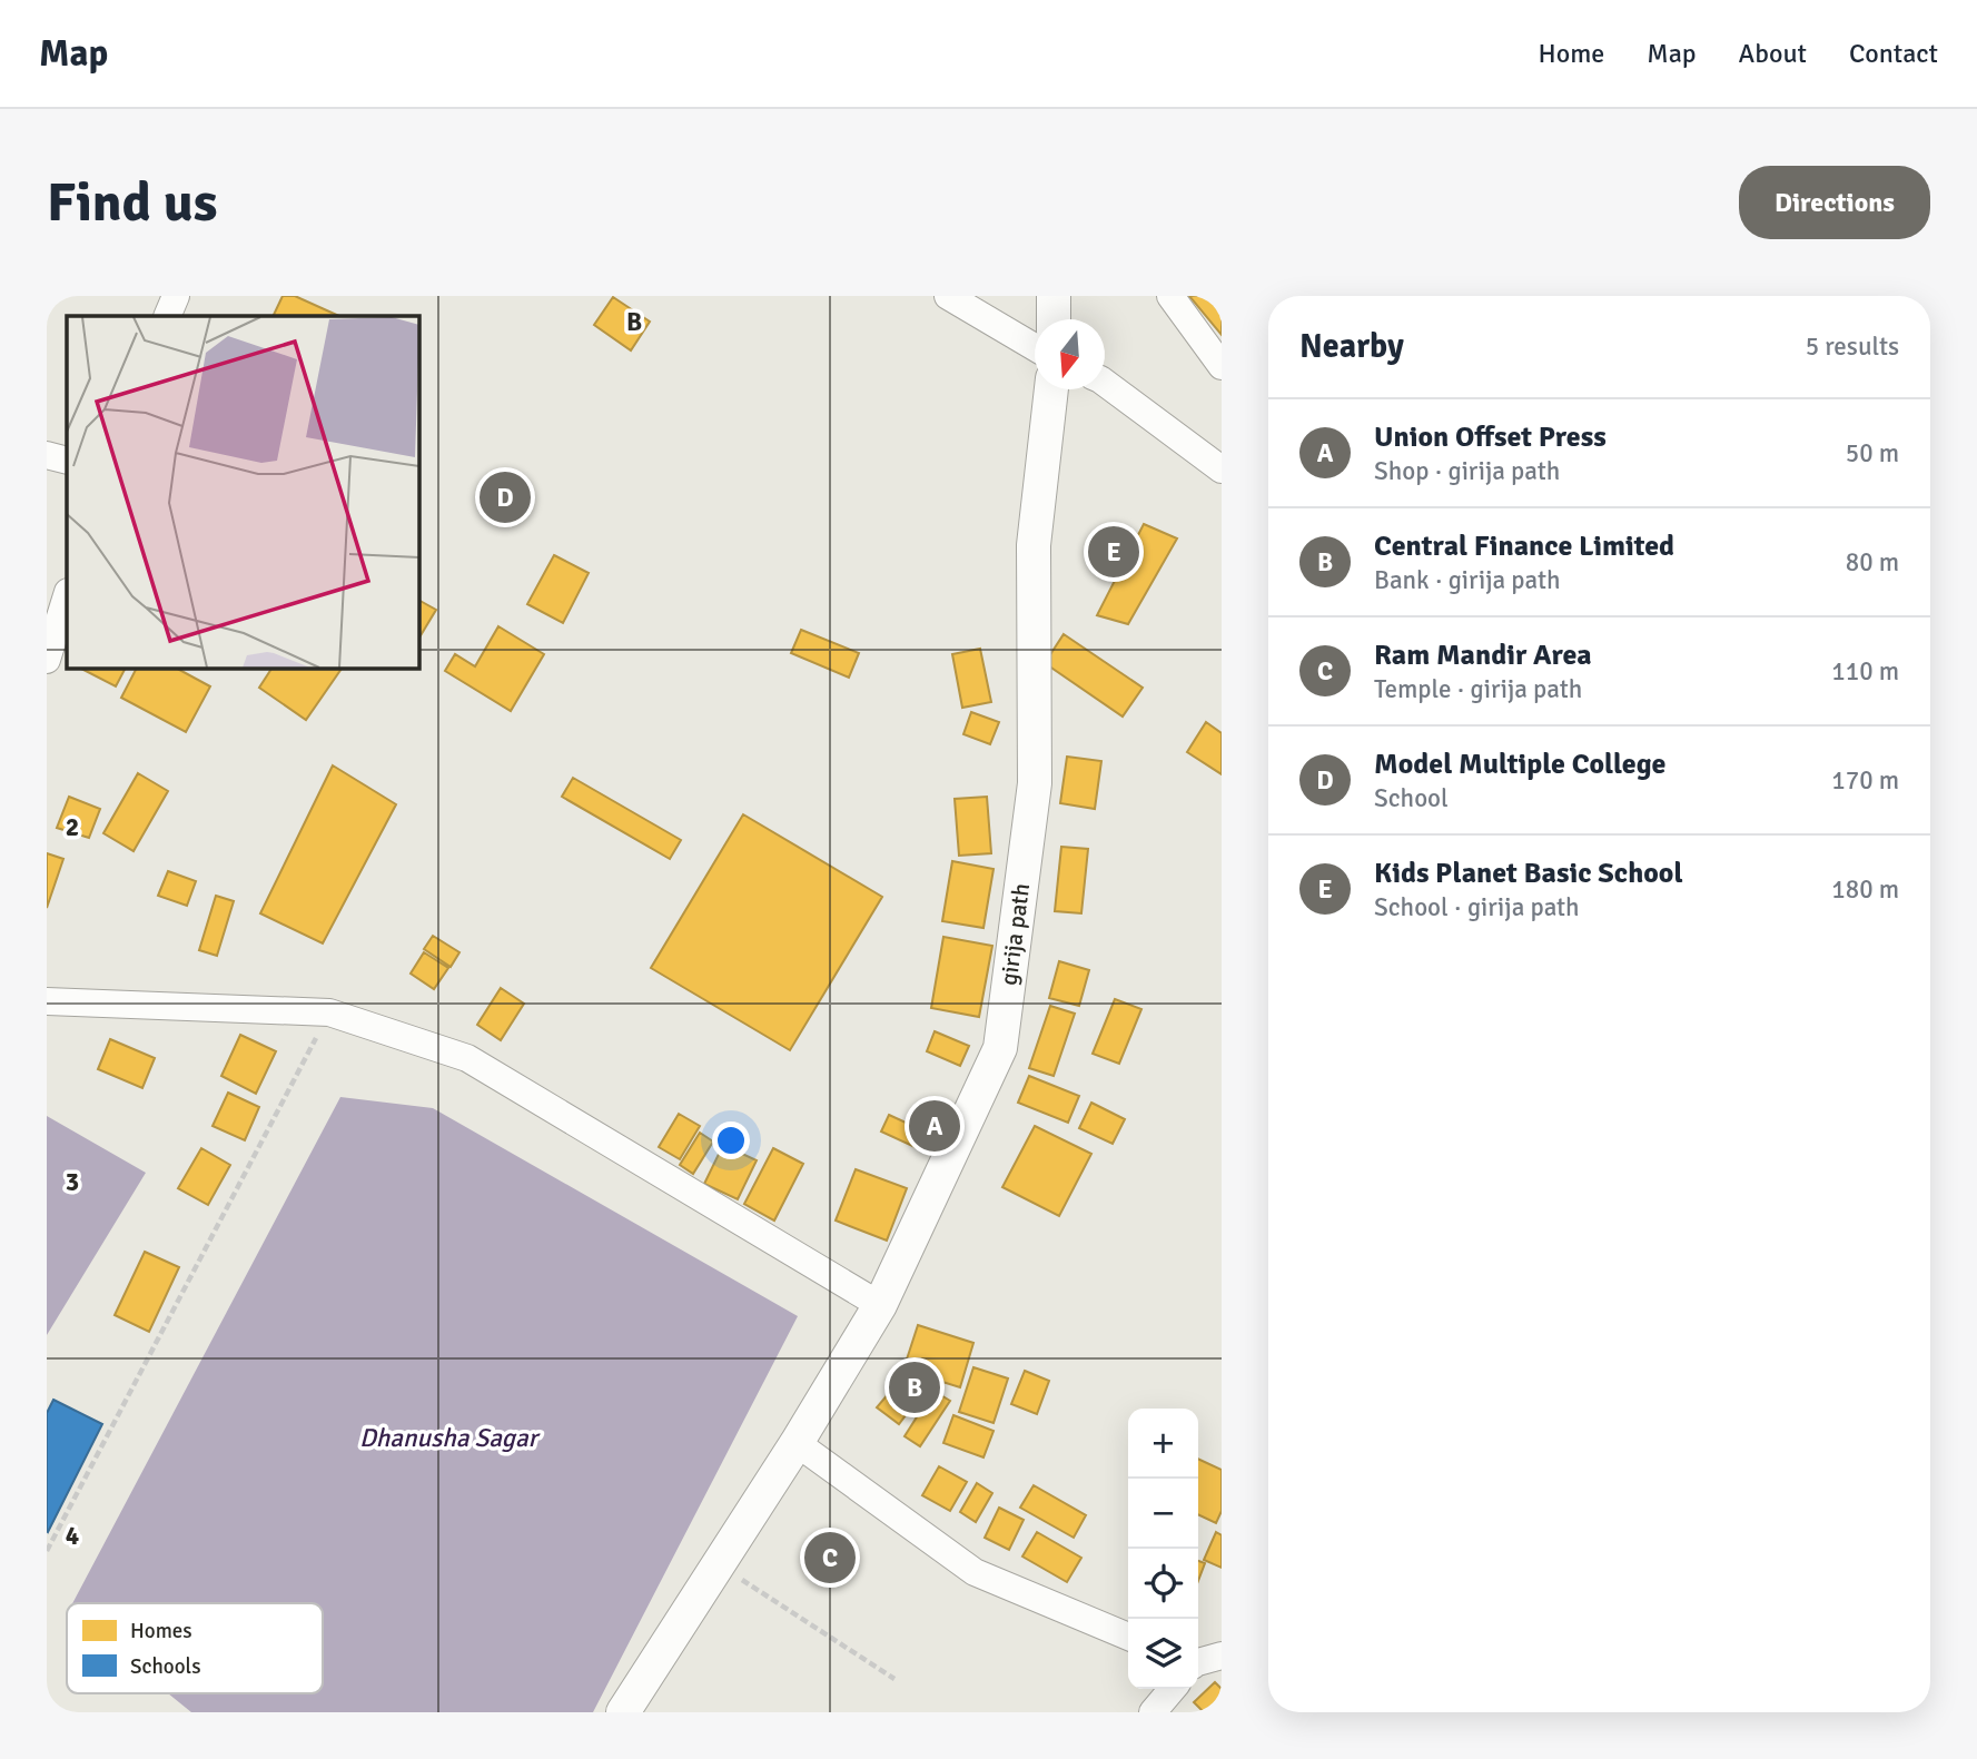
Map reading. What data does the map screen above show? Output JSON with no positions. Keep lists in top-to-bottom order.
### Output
{
  "streets": {
    "main road": ["girija path"]
  },
  "water": ["Dhanusha Sagar"],
  "legend": ["Homes", "Schools"],
  "north": "bottom",
  "page": {
    "header": "Map",
    "nav": [
      "Home",
      "Map",
      "About",
      "Contact"
    ],
    "buttons": "Directions",
    "title": "Find us",
    "heading": ["Nearby", "5 results"],
    "list": [
      {
        "mark": "A",
        "name": "Union Offset Press",
        "note": "Shop · girija path",
        "value": "50 m"
      },
      {
        "mark": "B",
        "name": "Central Finance Limited",
        "note": "Bank · girija path",
        "value": "80 m"
      },
      {
        "mark": "C",
        "name": "Ram Mandir Area",
        "note": "Temple · girija path",
        "value": "110 m"
      },
      {
        "mark": "D",
        "name": "Model Multiple College",
        "note": "School",
        "value": "170 m"
      },
      {
        "mark": "E",
        "name": "Kids Planet Basic School",
        "note": "School · girija path",
        "value": "180 m"
      }
    ],
    "pins": [
      "D",
      "E",
      "A",
      "B",
      "C"
    ],
    "map_buttons": ["+", "−"]
  },
  "grid": {
    "columns": ["B"],
    "rows": ["2", "3", "4"]
  }
}
